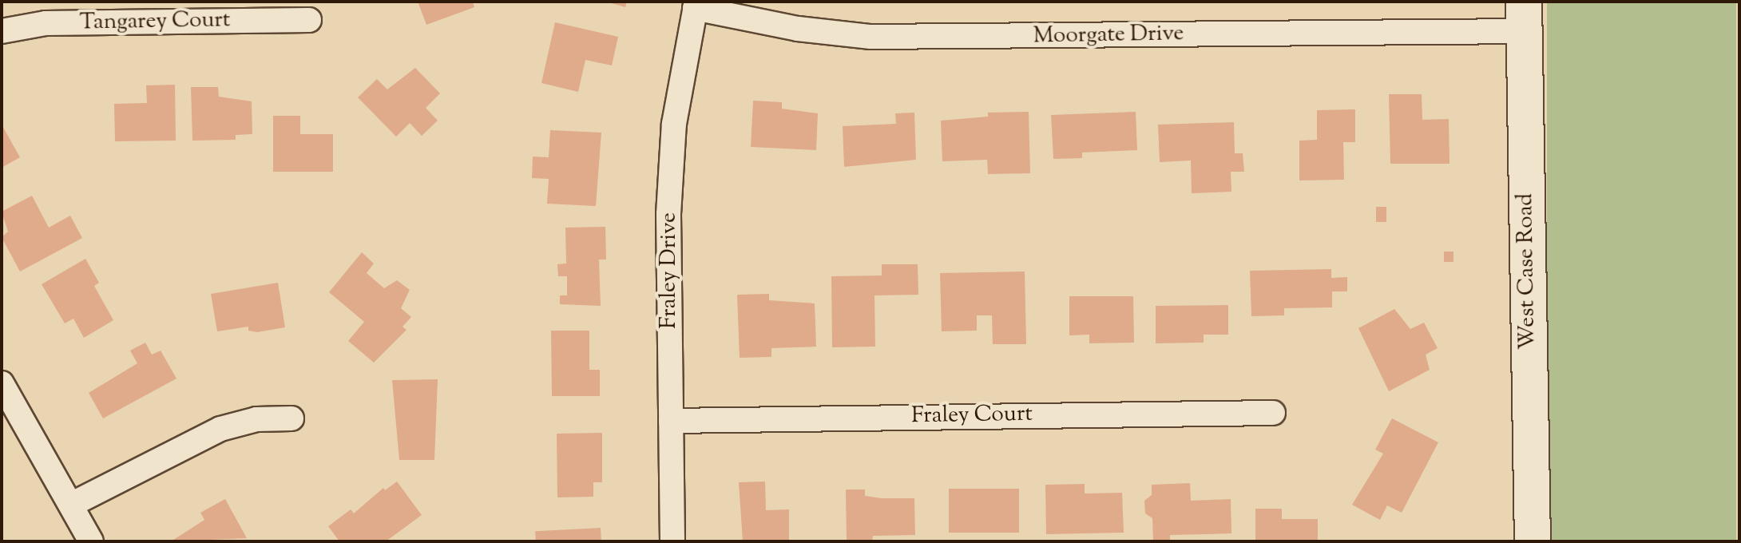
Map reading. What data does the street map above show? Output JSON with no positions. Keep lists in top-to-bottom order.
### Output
{
  "streets": {
    "main road": ["West Case Road"],
    "street": [
      "Tangarey Court",
      "Moorgate Drive",
      "Fraley Drive",
      "Fraley Court"
    ]
  },
  "crossings": [
    ["Moorgate Drive", "Fraley Drive"],
    ["Moorgate Drive", "West Case Road"],
    ["Fraley Drive", "Fraley Court"]
  ]
}
